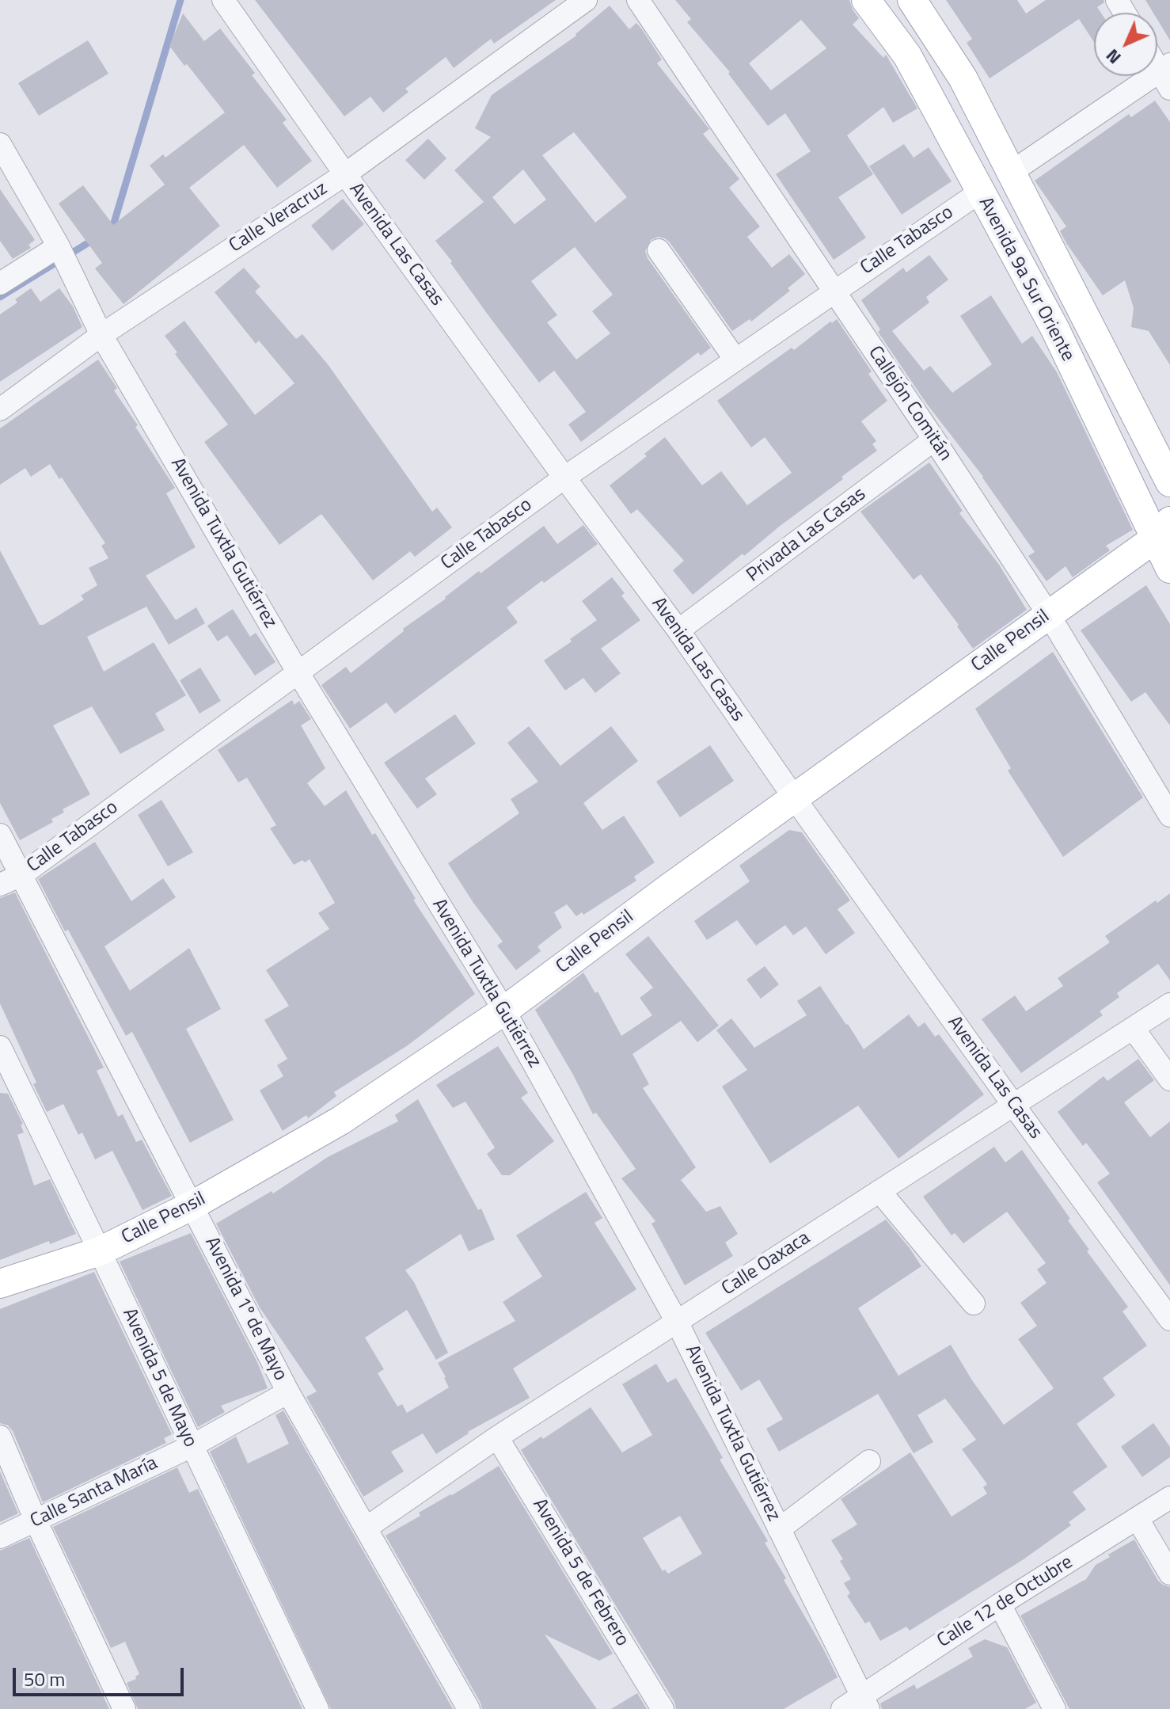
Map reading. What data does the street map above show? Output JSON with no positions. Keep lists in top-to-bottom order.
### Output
{
  "streets": {
    "main road": ["Avenida 9a Sur Oriente", "Calle Pensil"],
    "street": [
      "Calle Veracruz",
      "Calle Tabasco",
      "Avenida Las Casas",
      "Callejón Comitán",
      "Privada Las Casas",
      "Avenida Tuxtla Gutiérrez",
      "Calle Oaxaca",
      "Avenida 1º de Mayo",
      "Avenida 5 de Mayo",
      "Calle Santa María",
      "Avenida 5 de Febrero",
      "Calle 12 de Octubre"
    ]
  },
  "crossings": [
    ["Calle Veracruz", "Avenida Las Casas"],
    ["Calle Veracruz", "Avenida Tuxtla Gutiérrez"],
    ["Calle Tabasco", "Avenida Las Casas"],
    ["Calle Tabasco", "Avenida 9a Sur Oriente"],
    ["Calle Tabasco", "Callejón Comitán"],
    ["Calle Tabasco", "Avenida Tuxtla Gutiérrez"],
    ["Calle Tabasco", "Avenida 1º de Mayo"],
    ["Avenida Las Casas", "Privada Las Casas"],
    ["Avenida Las Casas", "Calle Pensil"],
    ["Avenida Las Casas", "Calle Oaxaca"],
    ["Avenida 9a Sur Oriente", "Calle Pensil"],
    ["Callejón Comitán", "Privada Las Casas"],
    ["Callejón Comitán", "Calle Pensil"],
    ["Avenida Tuxtla Gutiérrez", "Calle Pensil"],
    ["Avenida Tuxtla Gutiérrez", "Calle Oaxaca"],
    ["Avenida Tuxtla Gutiérrez", "Calle 12 de Octubre"],
    ["Calle Pensil", "Avenida 1º de Mayo"],
    ["Calle Pensil", "Avenida 5 de Mayo"],
    ["Calle Oaxaca", "Avenida 1º de Mayo"],
    ["Calle Oaxaca", "Avenida 5 de Febrero"],
    ["Avenida 1º de Mayo", "Calle Santa María"],
    ["Avenida 5 de Mayo", "Calle Santa María"]
  ],
  "scale_bar": "50 m",
  "north": "bottom left"
}
